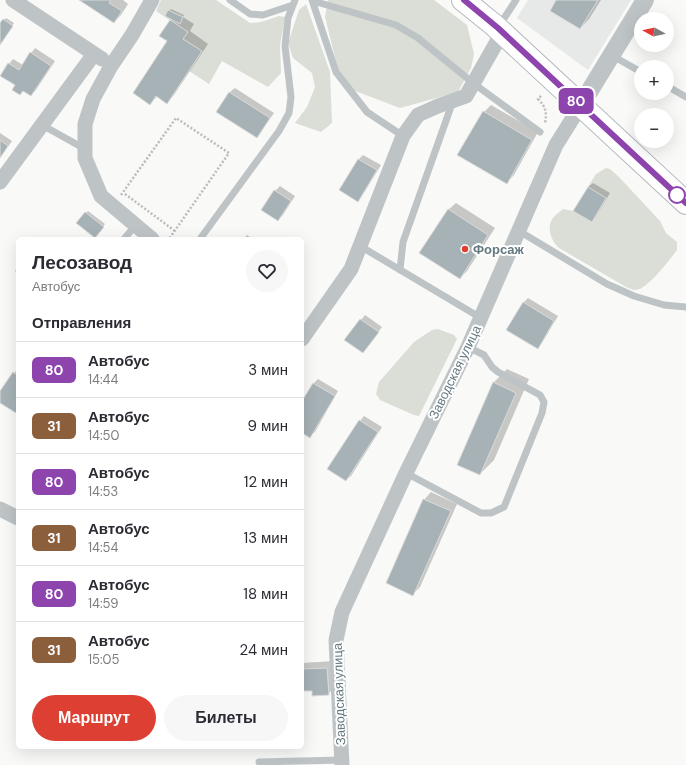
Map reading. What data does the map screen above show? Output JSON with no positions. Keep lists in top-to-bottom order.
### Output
{
  "streets": {
    "street": ["Заводская улица"]
  },
  "places": ["Форсаж"],
  "lines": ["bus line 80"],
  "north": "left",
  "page": {
    "on_map": "80",
    "map_buttons": ["+", "−"],
    "heading": [
      ["Лесозавод", "Автобус"],
      "Отправления"
    ],
    "list": [
      {
        "mark": "80",
        "name": "Автобус",
        "note": "14:44",
        "value": "3 мин"
      },
      {
        "mark": "31",
        "name": "Автобус",
        "note": "14:50",
        "value": "9 мин"
      },
      {
        "mark": "80",
        "name": "Автобус",
        "note": "14:53",
        "value": "12 мин"
      },
      {
        "mark": "31",
        "name": "Автобус",
        "note": "14:54",
        "value": "13 мин"
      },
      {
        "mark": "80",
        "name": "Автобус",
        "note": "14:59",
        "value": "18 мин"
      },
      {
        "mark": "31",
        "name": "Автобус",
        "note": "15:05",
        "value": "24 мин"
      }
    ],
    "buttons": ["Маршрут", "Билеты"]
  }
}
